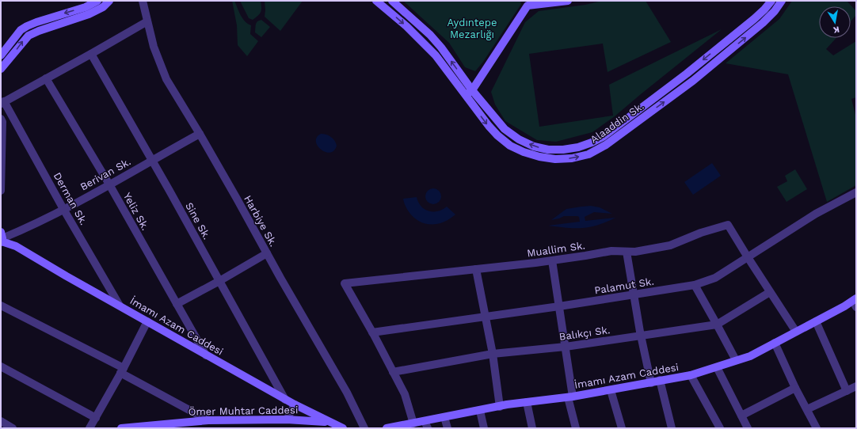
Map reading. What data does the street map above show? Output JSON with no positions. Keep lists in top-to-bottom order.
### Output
{
  "streets": {
    "street": [
      "Alaaddin Sk.",
      "Berivan Sk.",
      "Derman Sk.",
      "Yeliz Sk.",
      "Sine Sk.",
      "Harbiye Sk.",
      "Muallim Sk.",
      "Palamut Sk.",
      "İmamı Azam Caddesi",
      "Balıkçı Sk.",
      "Ömer Muhtar Caddesi"
    ]
  },
  "crossings": [
    ["Berivan Sk.", "Derman Sk."],
    ["Berivan Sk.", "Yeliz Sk."],
    ["Berivan Sk.", "Sine Sk."],
    ["Berivan Sk.", "Harbiye Sk."],
    ["Berivan Sk.", "İmamı Azam Caddesi"],
    ["Derman Sk.", "İmamı Azam Caddesi"],
    ["Yeliz Sk.", "İmamı Azam Caddesi"],
    ["Sine Sk.", "İmamı Azam Caddesi"],
    ["Muallim Sk.", "Palamut Sk."],
    ["İmamı Azam Caddesi", "Ömer Muhtar Caddesi"]
  ],
  "parks": ["Aydıntepe Mezarlığı"],
  "north": "bottom"
}
